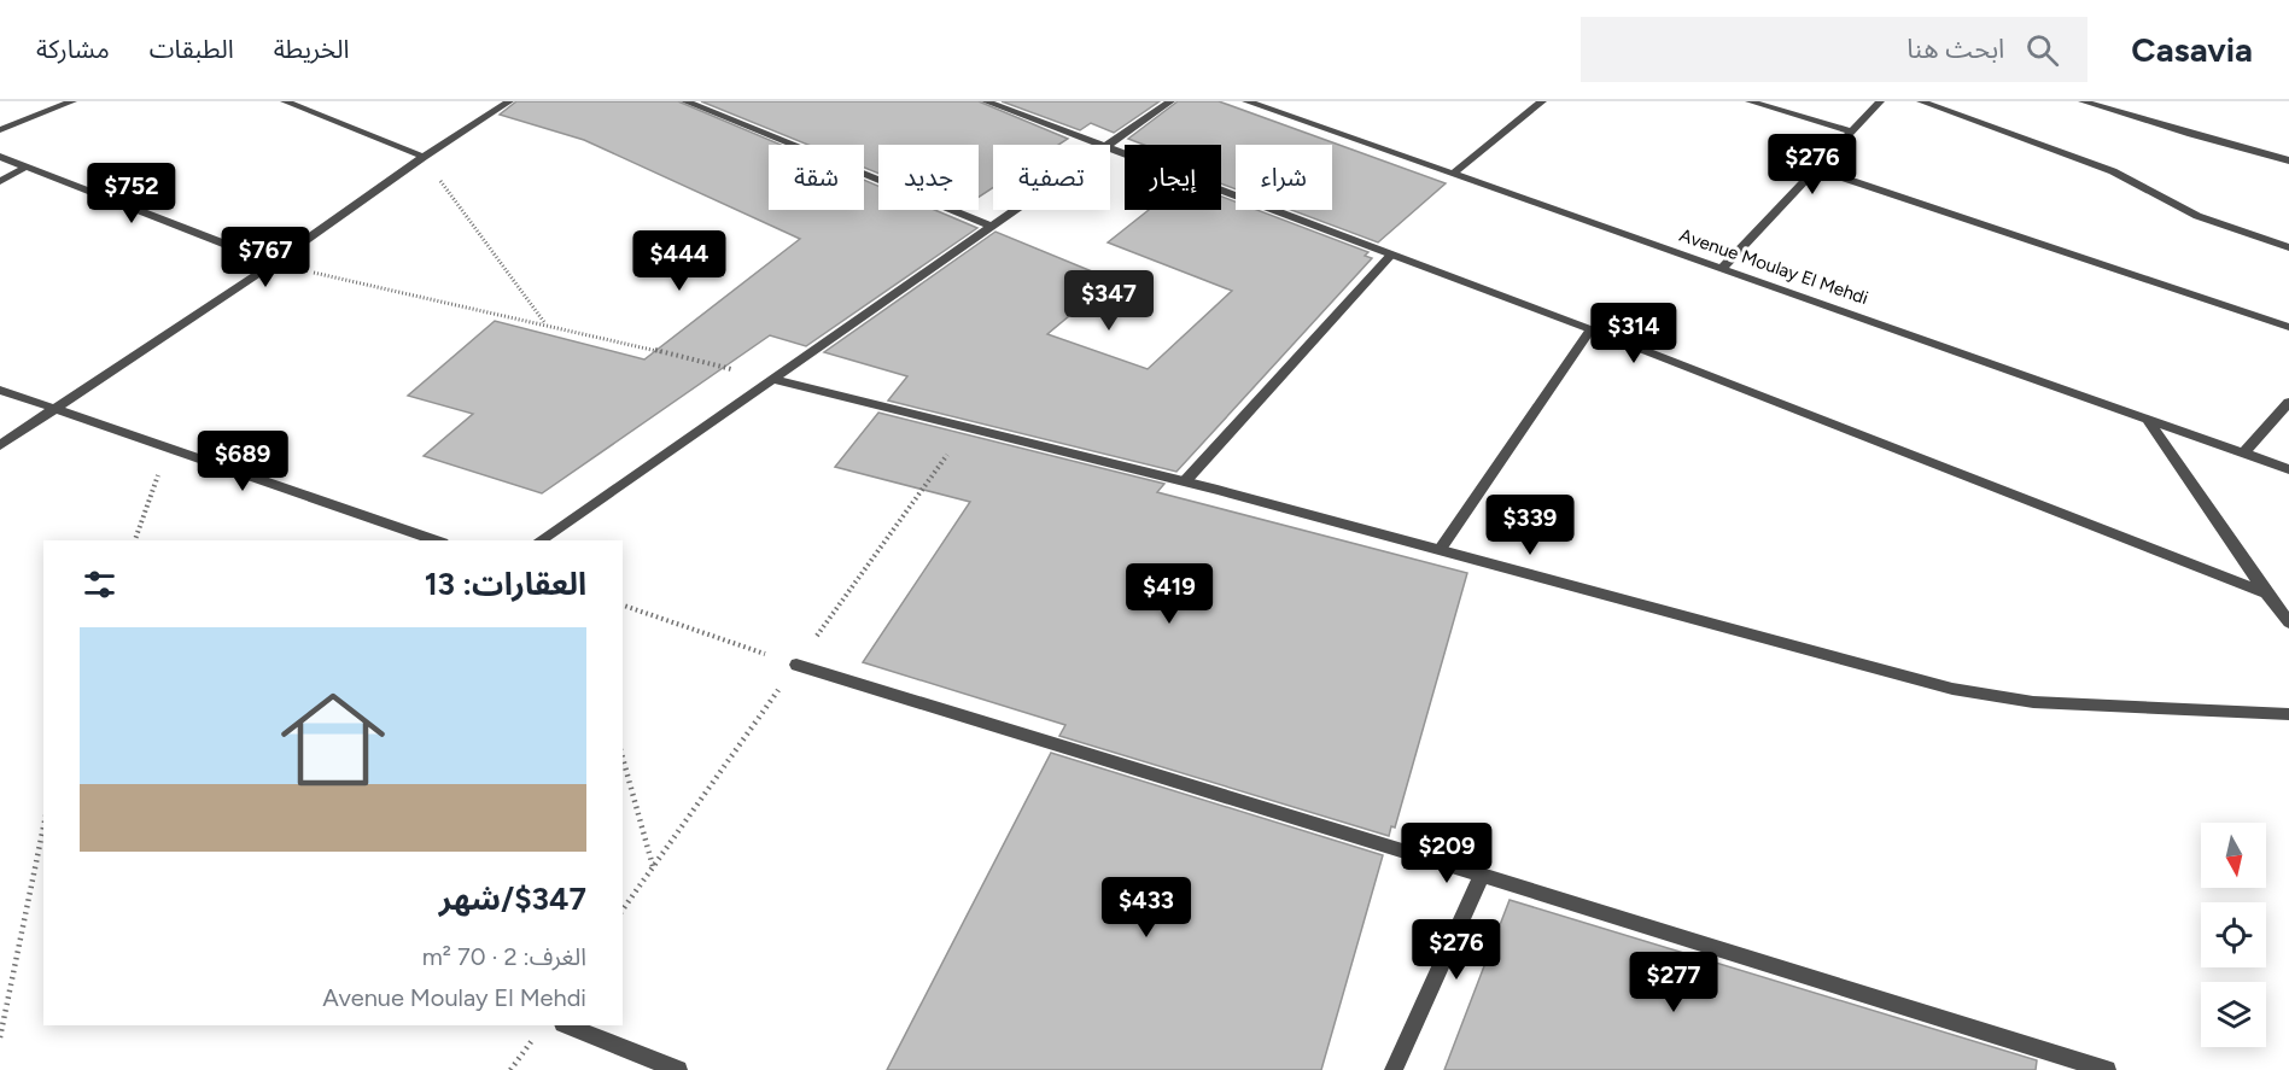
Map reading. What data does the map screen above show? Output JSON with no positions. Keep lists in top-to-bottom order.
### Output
{
  "streets": {
    "street": ["Avenue Moulay El Mehdi"]
  },
  "north": "bottom",
  "page": {
    "header": "Casavia",
    "search": "ابحث هنا",
    "nav": ["الخريطة", "الطبقات", "مشاركة"],
    "price": [
      "$276",
      "$752",
      "$767",
      "$444",
      "$347",
      "$314",
      "$689",
      "$339",
      "$419",
      "$209",
      "$433",
      "$276",
      "$277"
    ],
    "chip": [
      "شراء",
      "إيجار",
      "تصفية",
      "جديد",
      "شقة"
    ],
    "heading": "العقارات: 13",
    "list": [
      {
        "name": "$347/شهر",
        "note": "الغرف: 2 · 70 m² · Avenue Moulay El Mehdi"
      }
    ]
  }
}
